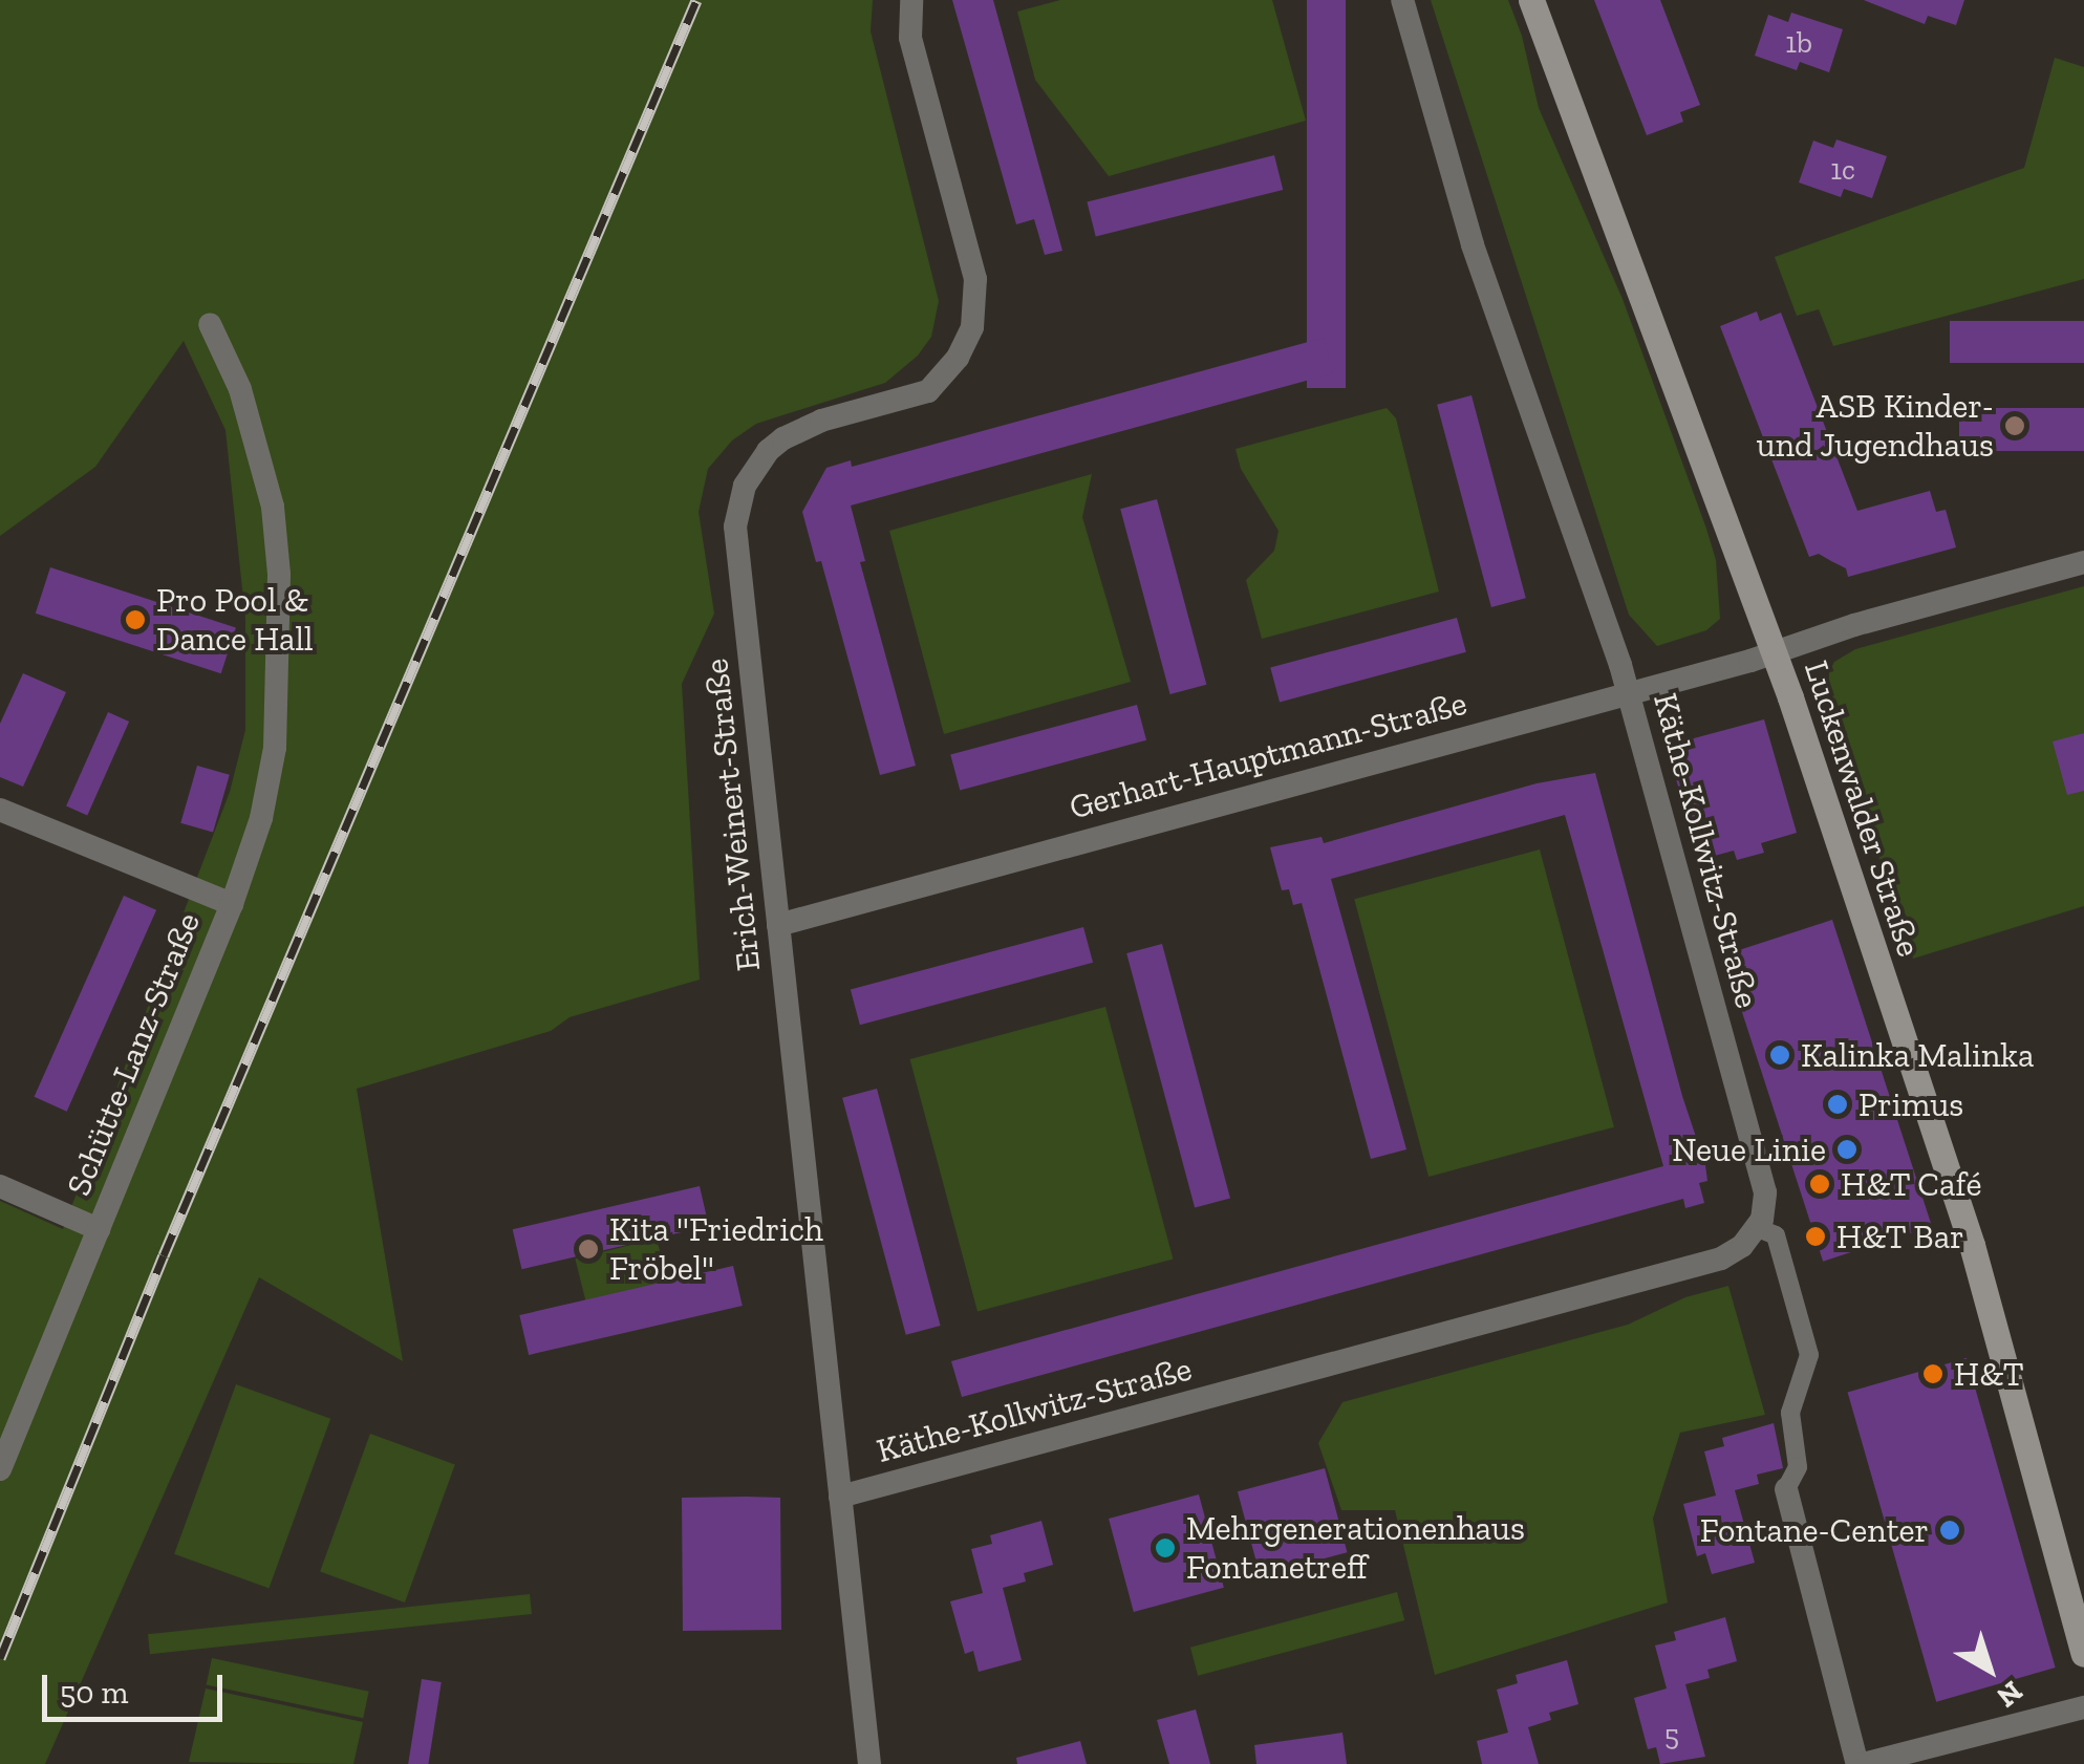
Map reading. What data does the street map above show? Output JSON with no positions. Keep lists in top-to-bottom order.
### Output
{
  "streets": {
    "main road": ["Luckenwalder Straße"],
    "street": [
      "Gerhart-Hauptmann-Straße",
      "Erich-Weinert-Straße",
      "Käthe-Kollwitz-Straße",
      "Schütte-Lanz-Straße"
    ]
  },
  "crossings": [
    ["Gerhart-Hauptmann-Straße", "Luckenwalder Straße"],
    ["Gerhart-Hauptmann-Straße", "Erich-Weinert-Straße"],
    ["Gerhart-Hauptmann-Straße", "Käthe-Kollwitz-Straße"],
    ["Erich-Weinert-Straße", "Käthe-Kollwitz-Straße"]
  ],
  "places": [
    "ASB Kinder- und Jugendhaus",
    "Pro Pool & Dance Hall",
    "Kalinka Malinka",
    "Primus",
    "Neue Linie",
    "H&T Café",
    "H&T Bar",
    "Kita \"Friedrich Fröbel\"",
    "H&T",
    "Fontane-Center",
    "Mehrgenerationenhaus Fontanetreff"
  ],
  "house_numbers": ["1b", "1c", "5"],
  "scale_bar": "50 m",
  "north": "bottom right"
}
